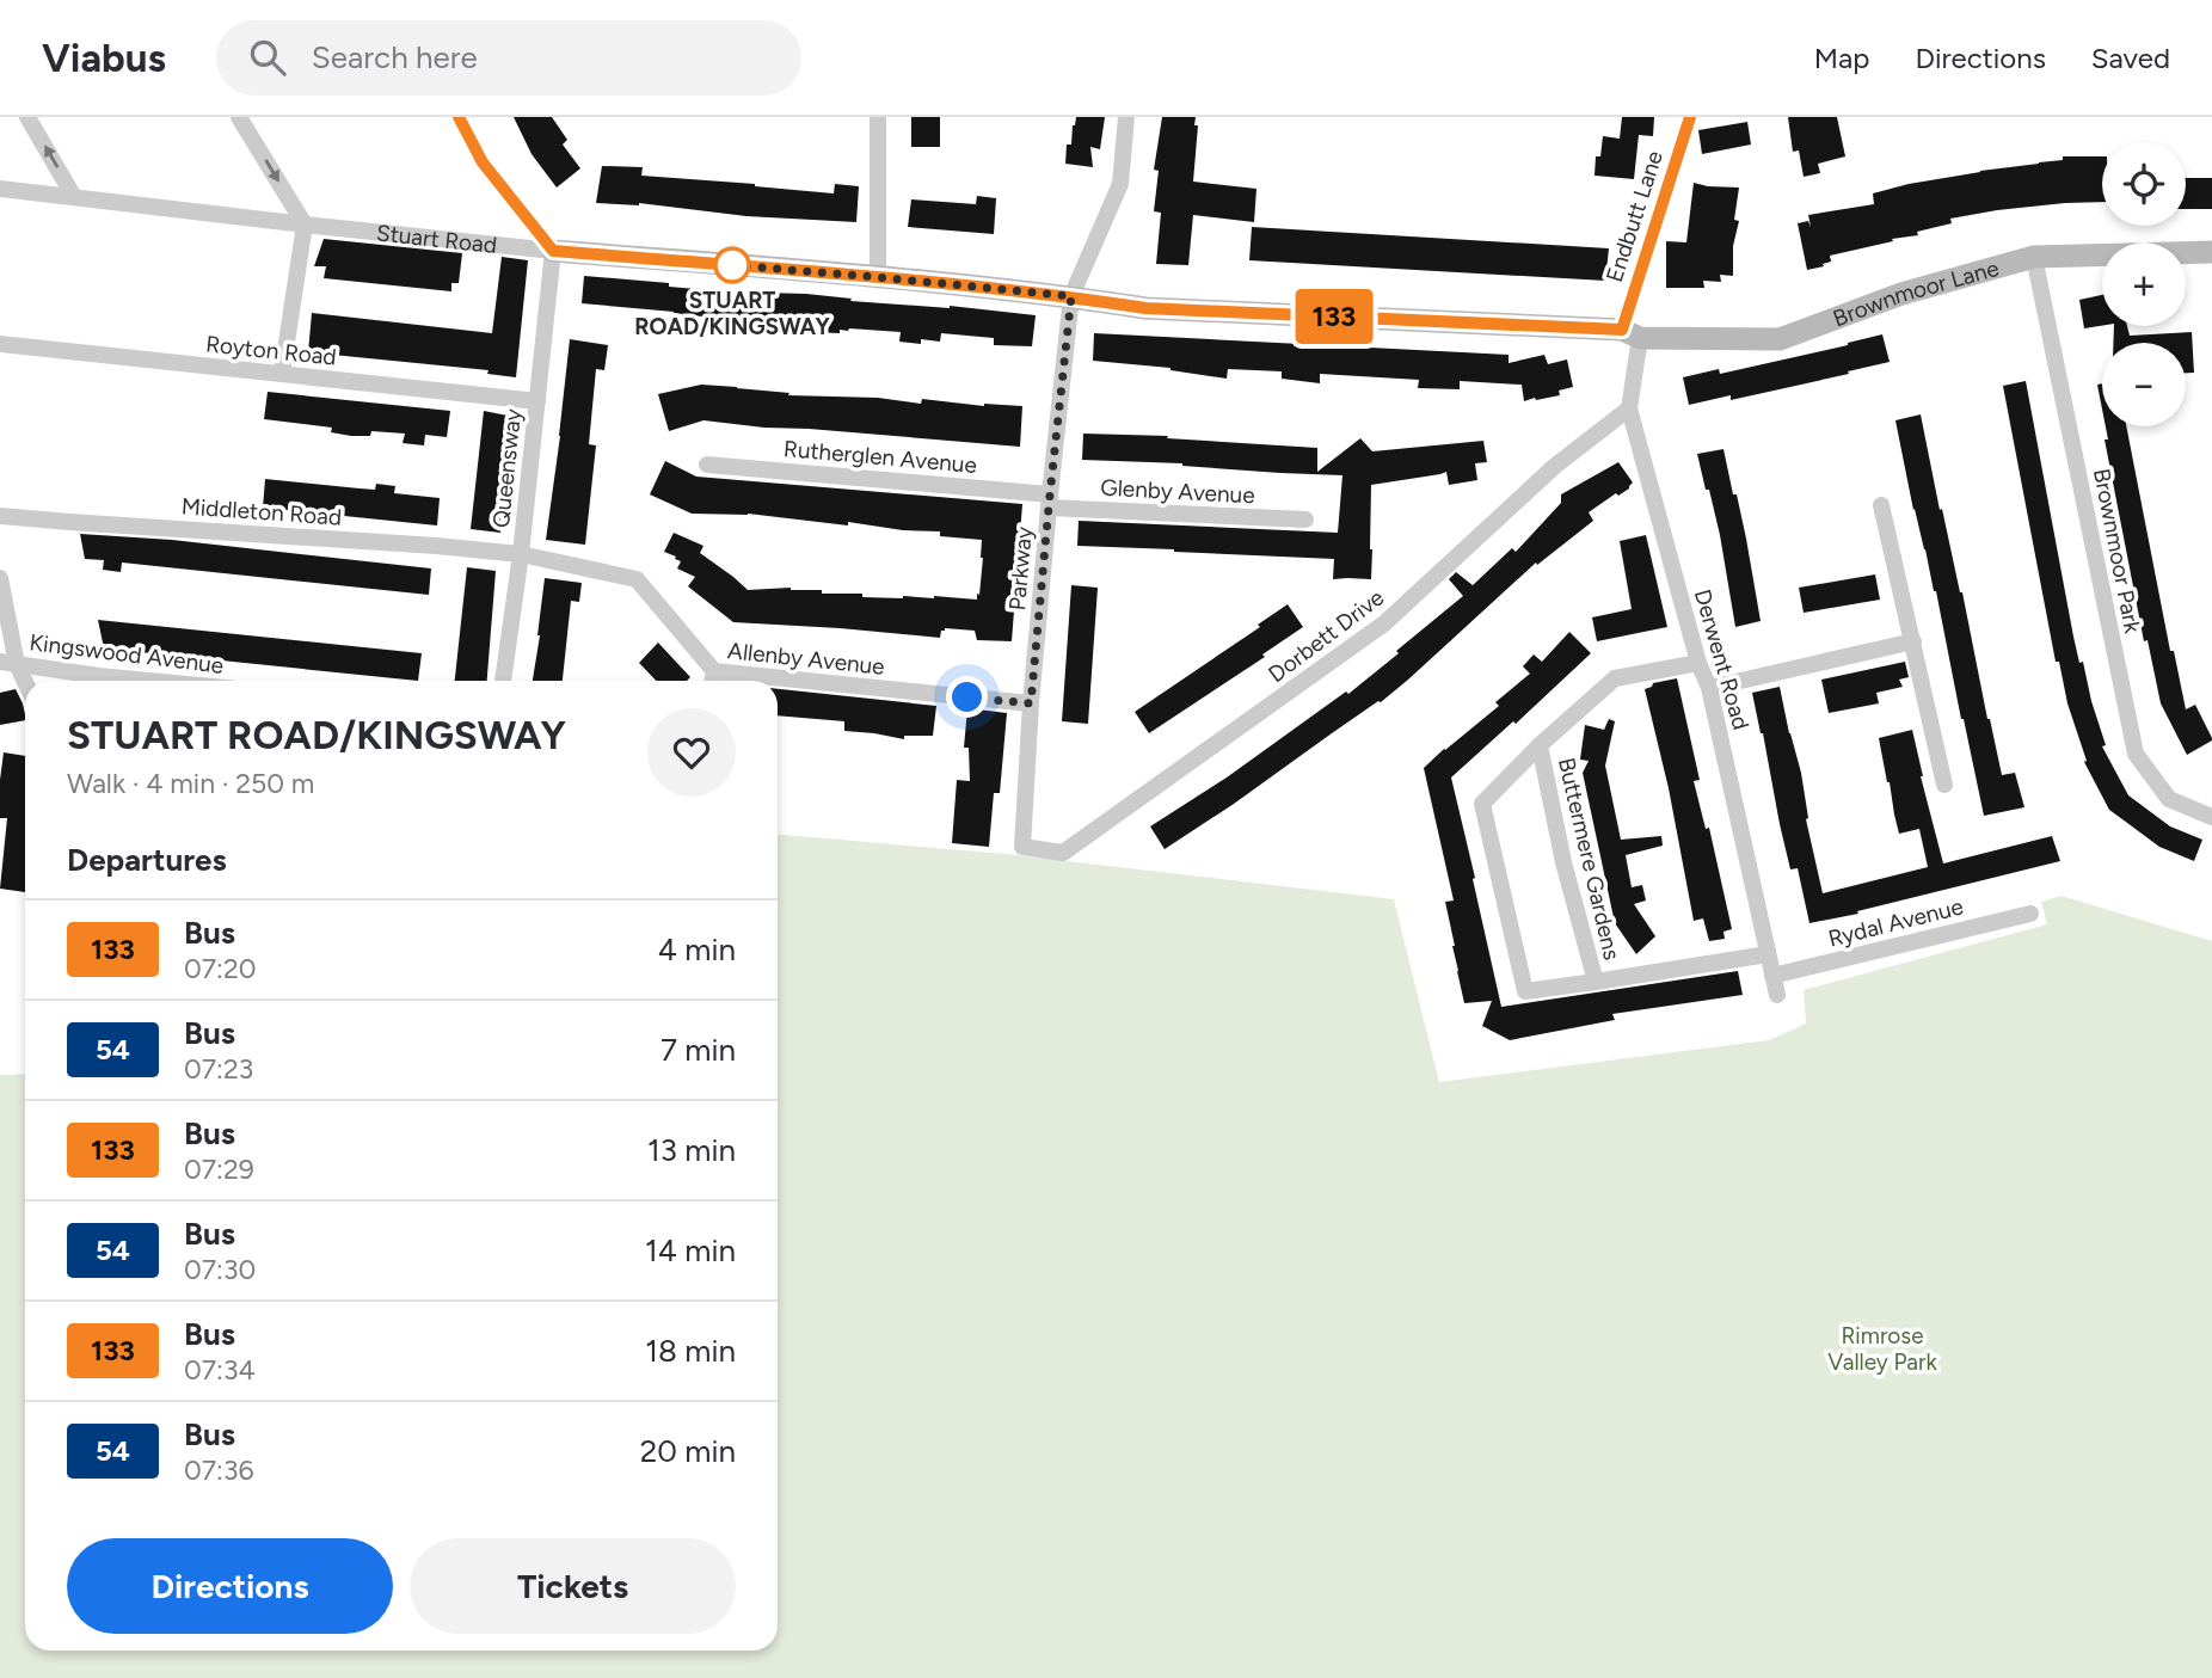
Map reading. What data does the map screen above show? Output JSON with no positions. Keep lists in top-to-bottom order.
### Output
{
  "streets": {
    "street": [
      "Endbutt Lane",
      "Stuart Road",
      "Brownmoor Lane",
      "Royton Road",
      "Rutherglen Avenue",
      "Queensway",
      "Glenby Avenue",
      "Middleton Road",
      "Brownmoor Park",
      "Parkway",
      "Dorbett Drive",
      "Kingswood Avenue",
      "Allenby Avenue",
      "Derwent Road",
      "Buttermere Gardens",
      "Rydal Avenue"
    ]
  },
  "crossings": [
    ["Endbutt Lane", "Stuart Road"],
    ["Endbutt Lane", "Brownmoor Lane"],
    ["Endbutt Lane", "Derwent Road"],
    ["Stuart Road", "Brownmoor Lane"],
    ["Stuart Road", "Queensway"],
    ["Stuart Road", "Parkway"],
    ["Stuart Road", "Derwent Road"],
    ["Brownmoor Lane", "Brownmoor Park"],
    ["Brownmoor Lane", "Derwent Road"],
    ["Royton Road", "Queensway"],
    ["Rutherglen Avenue", "Glenby Avenue"],
    ["Rutherglen Avenue", "Parkway"],
    ["Queensway", "Middleton Road"],
    ["Queensway", "Allenby Avenue"],
    ["Glenby Avenue", "Parkway"],
    ["Middleton Road", "Allenby Avenue"],
    ["Parkway", "Dorbett Drive"],
    ["Parkway", "Allenby Avenue"],
    ["Dorbett Drive", "Derwent Road"],
    ["Derwent Road", "Buttermere Gardens"],
    ["Derwent Road", "Rydal Avenue"]
  ],
  "parks": ["Rimrose Valley Park"],
  "places": ["STUART ROAD/KINGSWAY"],
  "lines": ["bus line 133"],
  "page": {
    "header": "Viabus",
    "search": "Search here",
    "nav": ["Map", "Directions", "Saved"],
    "on_map": "133",
    "map_buttons": ["+", "−"],
    "heading": [
      ["STUART ROAD/KINGSWAY", "Walk · 4 min · 250 m"],
      "Departures"
    ],
    "list": [
      {
        "mark": "133",
        "name": "Bus",
        "note": "07:20",
        "value": "4 min"
      },
      {
        "mark": "54",
        "name": "Bus",
        "note": "07:23",
        "value": "7 min"
      },
      {
        "mark": "133",
        "name": "Bus",
        "note": "07:29",
        "value": "13 min"
      },
      {
        "mark": "54",
        "name": "Bus",
        "note": "07:30",
        "value": "14 min"
      },
      {
        "mark": "133",
        "name": "Bus",
        "note": "07:34",
        "value": "18 min"
      },
      {
        "mark": "54",
        "name": "Bus",
        "note": "07:36",
        "value": "20 min"
      }
    ],
    "buttons": ["Directions", "Tickets"]
  }
}
